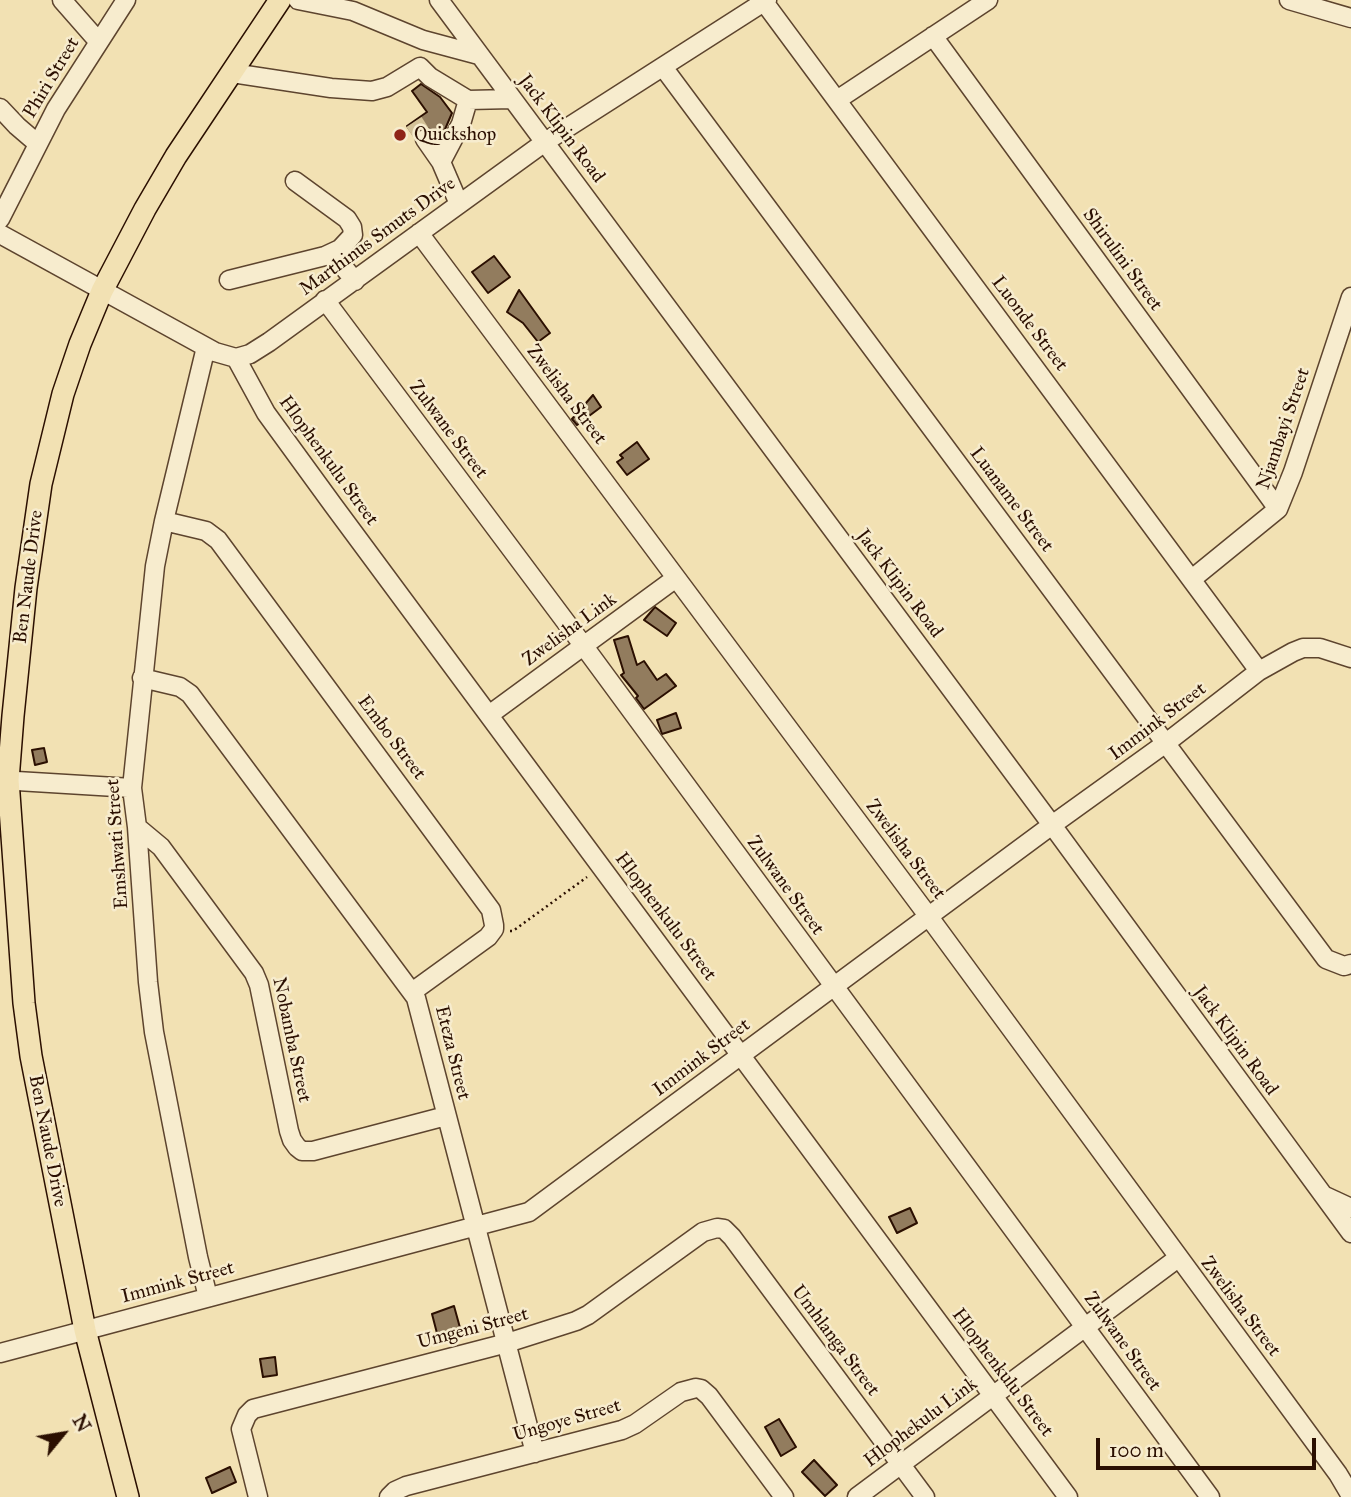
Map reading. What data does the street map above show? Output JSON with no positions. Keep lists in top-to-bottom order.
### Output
{
  "streets": {
    "main road": ["Ben Naude Drive"],
    "street": [
      "Phiri Street",
      "Jack Klipin Road",
      "Marthinus Smuts Drive",
      "Shirulini Street",
      "Luonde Street",
      "Zwelisha Street",
      "Njambayi Street",
      "Zulwane Street",
      "Hlophenkulu Street",
      "Luaname Street",
      "Zwelisha Link",
      "Immink Street",
      "Embo Street",
      "Emshwati Street",
      "Nobamba Street",
      "Eteza Street",
      "Umgeni Street",
      "Umhlanga Street",
      "Ungoye Street",
      "Hlophekulu Link"
    ]
  },
  "crossings": [
    ["Jack Klipin Road", "Marthinus Smuts Drive"],
    ["Jack Klipin Road", "Immink Street"],
    ["Marthinus Smuts Drive", "Luonde Street"],
    ["Marthinus Smuts Drive", "Zwelisha Street"],
    ["Marthinus Smuts Drive", "Zulwane Street"],
    ["Marthinus Smuts Drive", "Hlophenkulu Street"],
    ["Marthinus Smuts Drive", "Luaname Street"],
    ["Shirulini Street", "Njambayi Street"],
    ["Luonde Street", "Njambayi Street"],
    ["Luonde Street", "Immink Street"],
    ["Zwelisha Street", "Zwelisha Link"],
    ["Zwelisha Street", "Immink Street"],
    ["Zwelisha Street", "Hlophekulu Link"],
    ["Zulwane Street", "Zwelisha Link"],
    ["Zulwane Street", "Immink Street"],
    ["Zulwane Street", "Hlophekulu Link"],
    ["Hlophenkulu Street", "Zwelisha Link"],
    ["Hlophenkulu Street", "Immink Street"],
    ["Hlophenkulu Street", "Hlophekulu Link"],
    ["Luaname Street", "Immink Street"],
    ["Ben Naude Drive", "Immink Street"],
    ["Immink Street", "Emshwati Street"],
    ["Immink Street", "Eteza Street"],
    ["Embo Street", "Emshwati Street"],
    ["Emshwati Street", "Nobamba Street"],
    ["Emshwati Street", "Eteza Street"],
    ["Nobamba Street", "Eteza Street"],
    ["Eteza Street", "Umgeni Street"],
    ["Eteza Street", "Ungoye Street"],
    ["Umgeni Street", "Umhlanga Street"],
    ["Umhlanga Street", "Hlophekulu Link"]
  ],
  "places": ["Quickshop"],
  "scale_bar": "100 m",
  "north": "top right"
}
